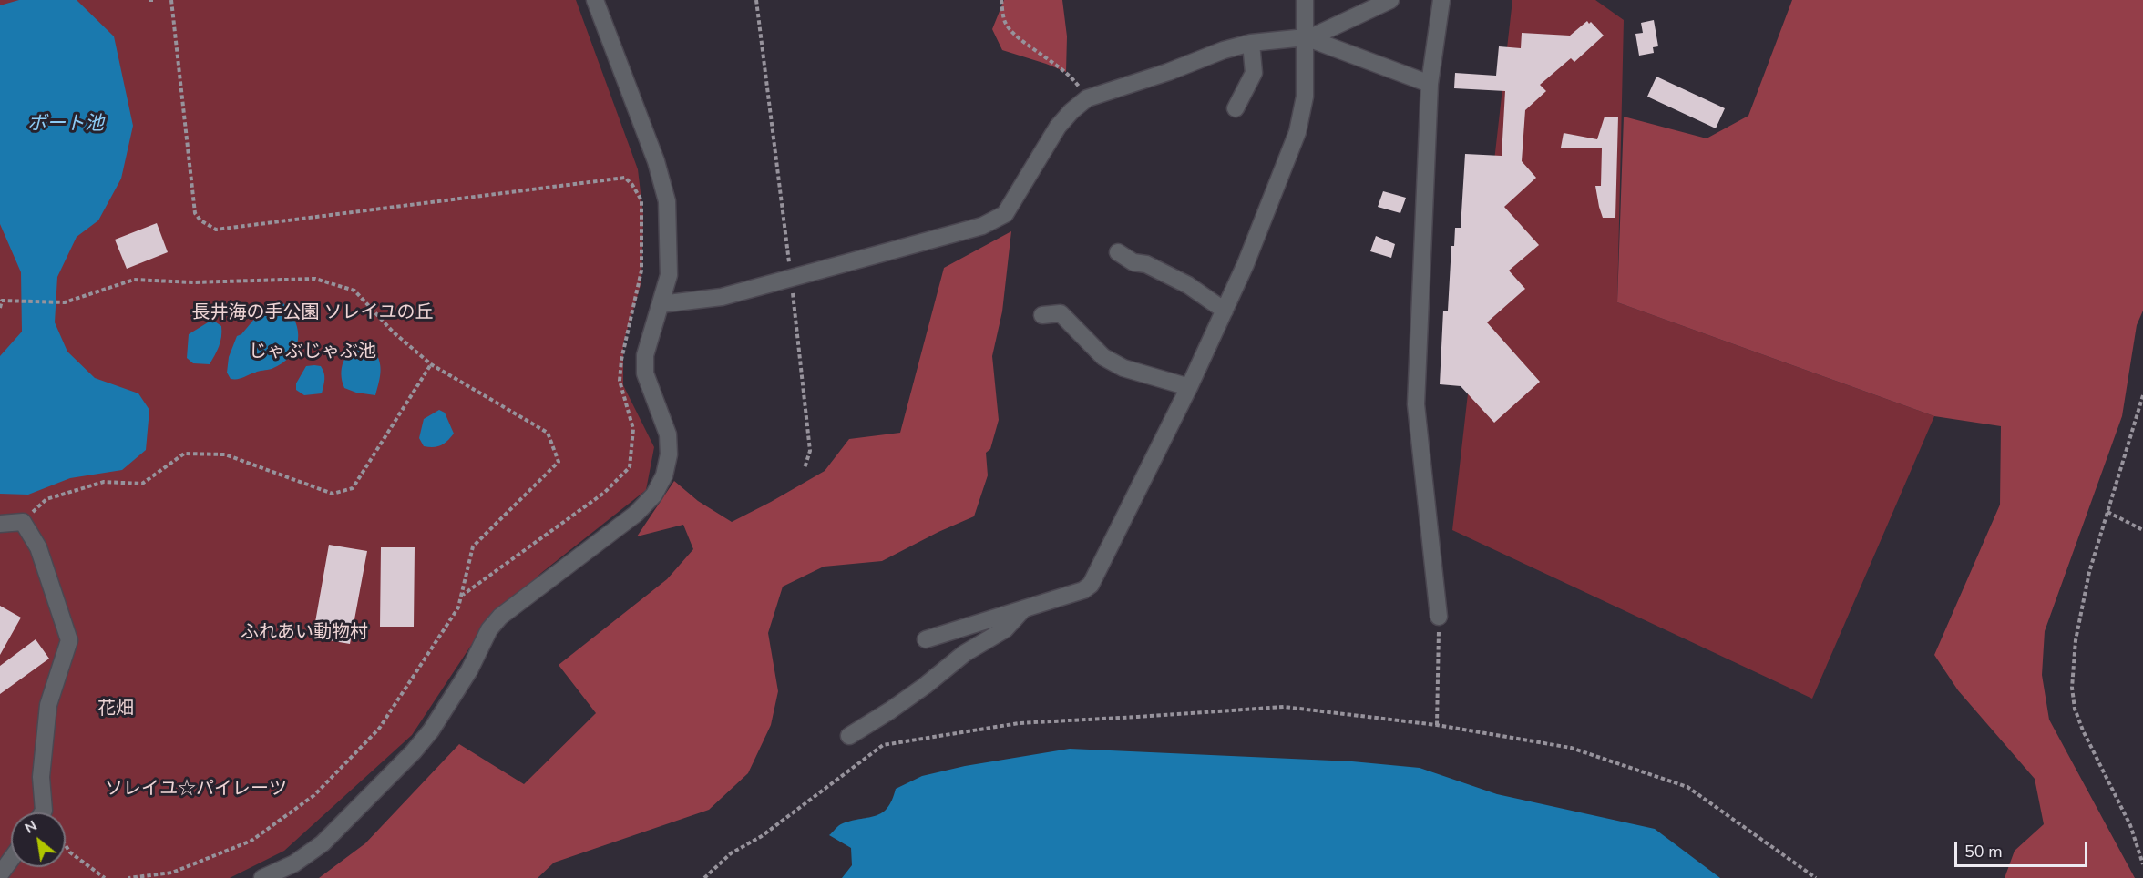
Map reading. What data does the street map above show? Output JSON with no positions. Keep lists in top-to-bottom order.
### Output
{
  "water": ["ボート池"],
  "parks": [
    "長井海の手公園 ソレイユの丘",
    "じゃぶじゃぶ池",
    "ふれあい動物村",
    "花畑",
    "ソレイユ☆パイレーツ"
  ],
  "scale_bar": "50 m",
  "north": "top left"
}
